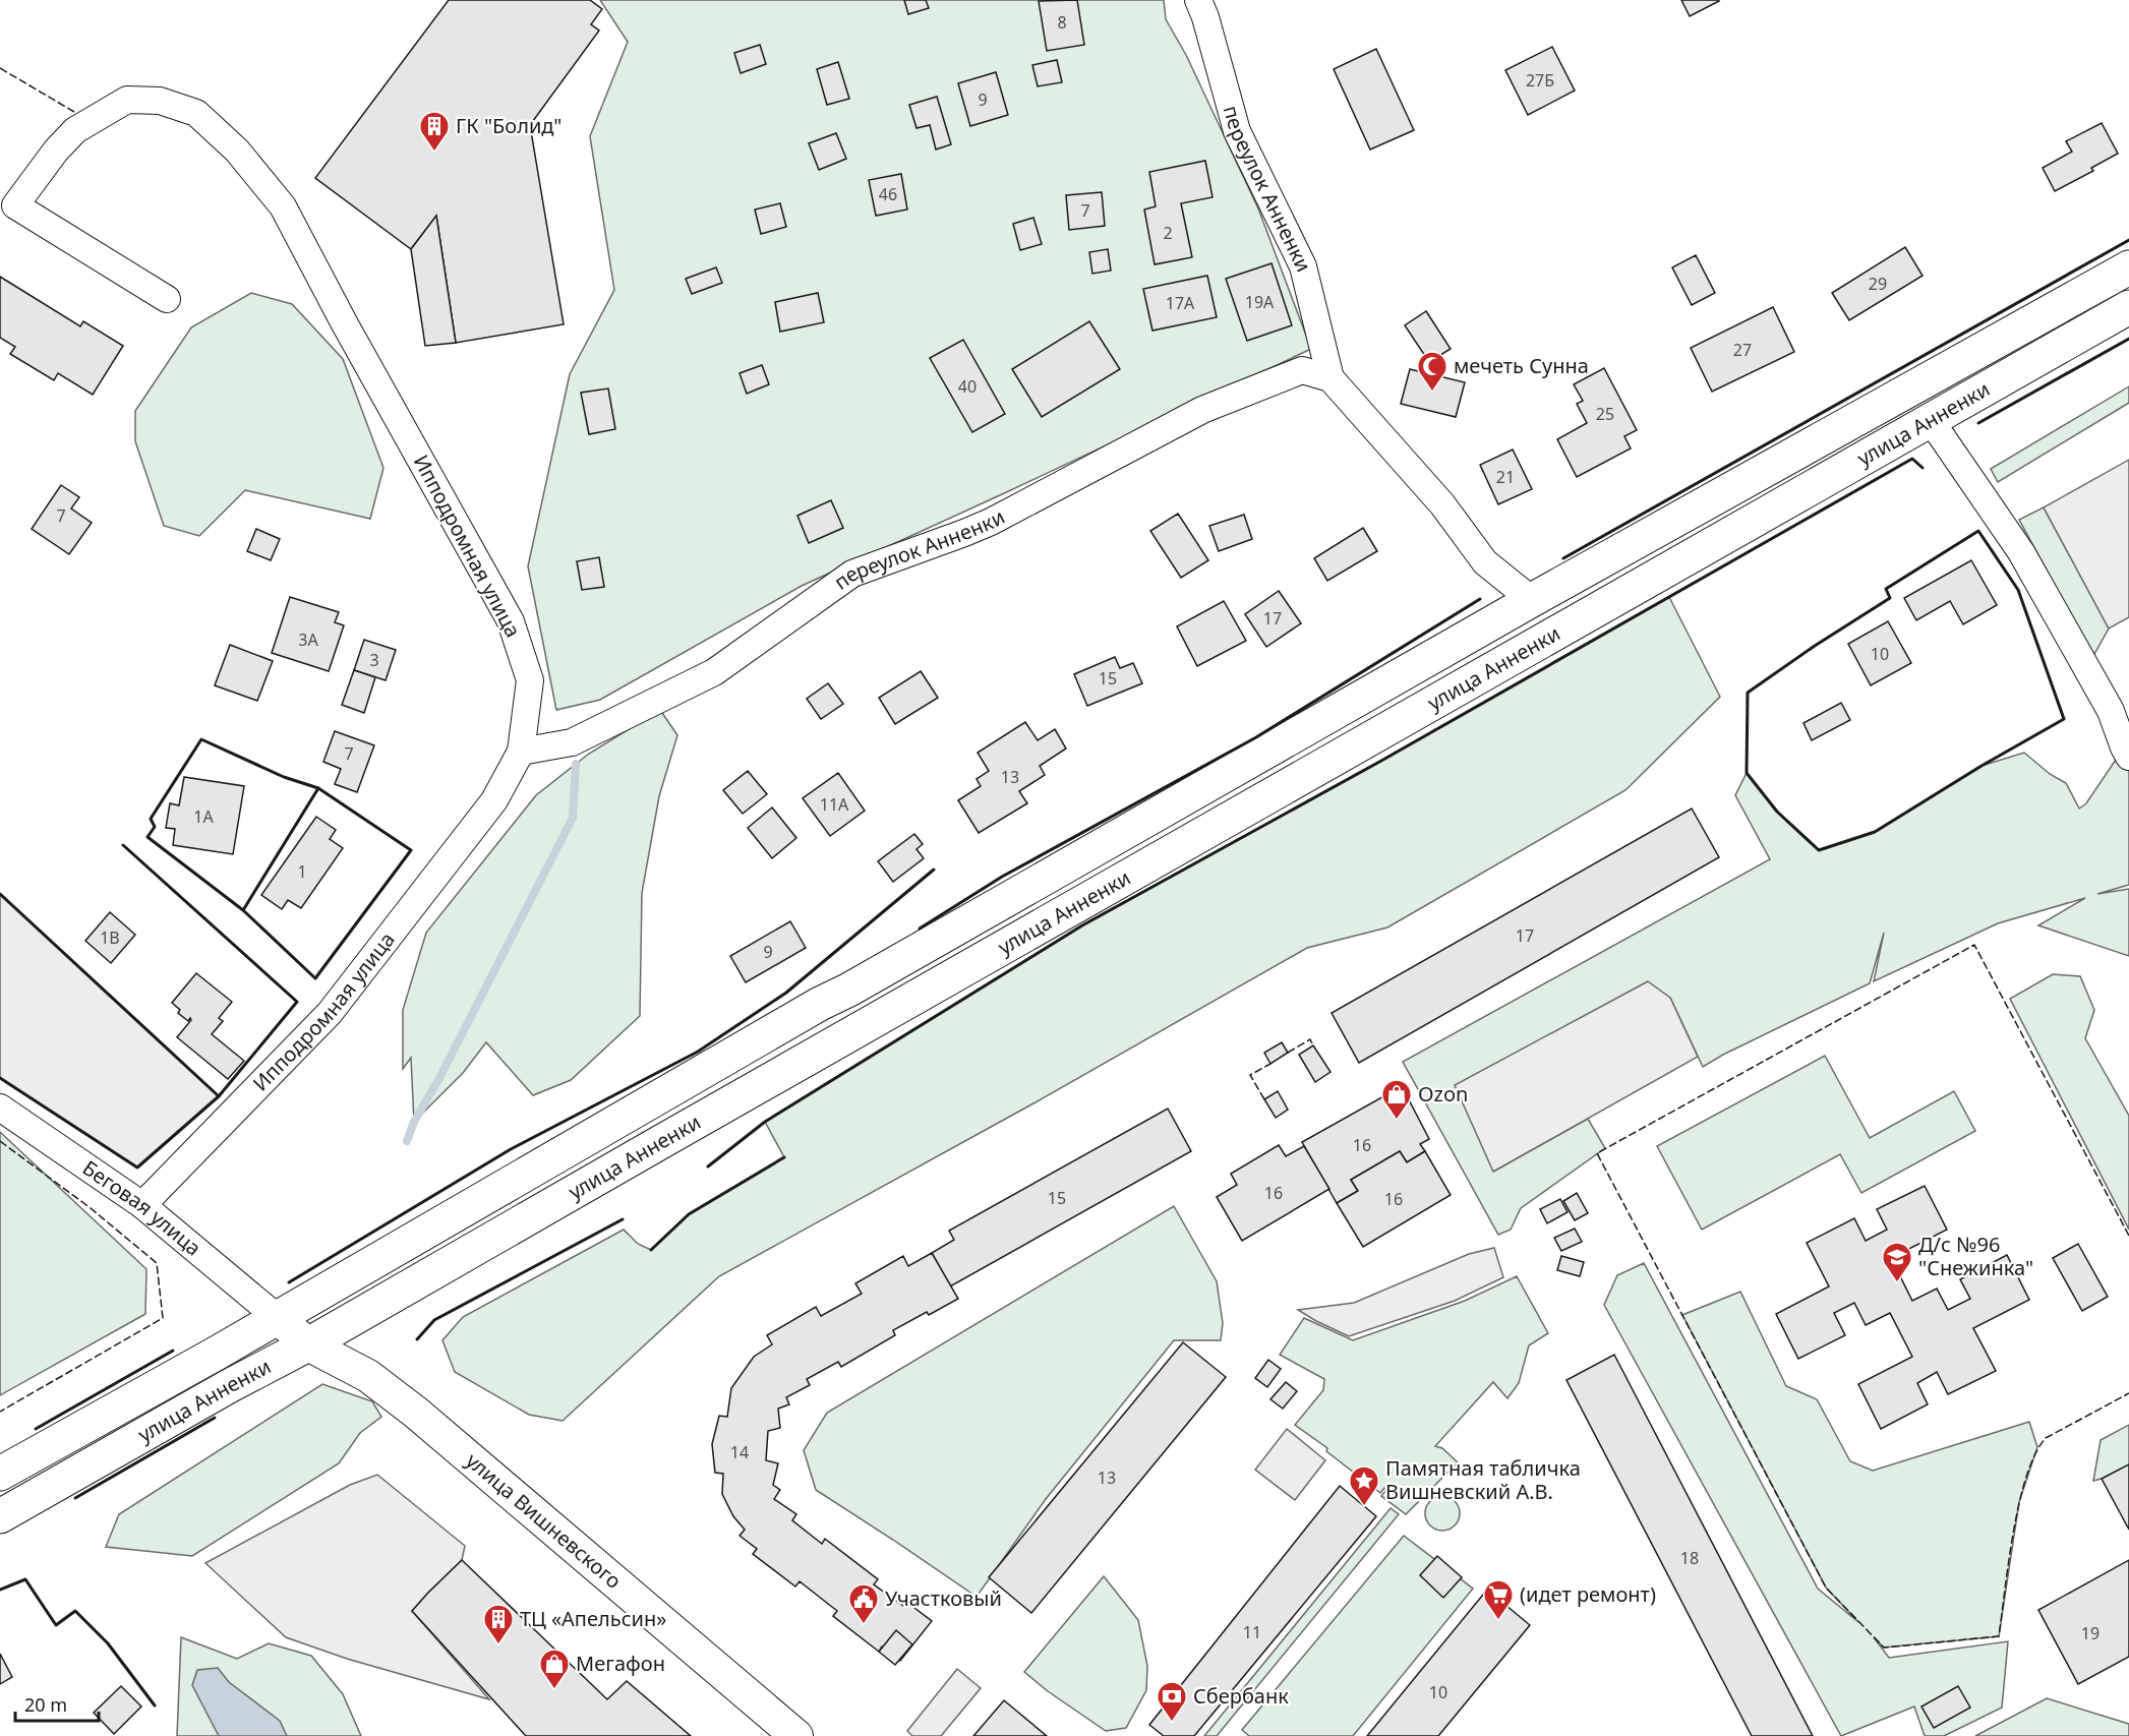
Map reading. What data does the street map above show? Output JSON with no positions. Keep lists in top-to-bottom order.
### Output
{
  "streets": {
    "main road": ["улица Анненки"],
    "street": [
      "переулок Анненки",
      "Ипподромная улица",
      "Беговая улица",
      "улица Вишневского"
    ]
  },
  "crossings": [
    ["переулок Анненки", "улица Анненки"],
    ["переулок Анненки", "Ипподромная улица"],
    ["улица Анненки", "Беговая улица"],
    ["улица Анненки", "улица Вишневского"],
    ["Ипподромная улица", "Беговая улица"],
    ["Беговая улица", "улица Вишневского"]
  ],
  "places": {
    "building": ["ГК \"Болид\"", "ТЦ «Апельсин»"],
    "mosque": ["мечеть Сунна"],
    "shop": ["Ozon", "Мегафон"],
    "school or university": ["Д/с №96 \"Снежинка\""],
    "place": ["Памятная табличка Вишневский А.В."],
    "supermarket": ["(идет ремонт)"],
    "public building": ["Участковый"],
    "bank": ["Сбербанк"]
  },
  "house_numbers": [
    "8",
    "27Б",
    "9",
    "46",
    "7",
    "2",
    "29",
    "19А",
    "17А",
    "27",
    "40",
    "25",
    "21",
    "7",
    "17",
    "3А",
    "10",
    "3",
    "15",
    "7",
    "13",
    "11А",
    "1А",
    "1",
    "17",
    "1В",
    "9",
    "16",
    "16",
    "15",
    "16",
    "14",
    "13",
    "18",
    "11",
    "19",
    "10"
  ],
  "scale_bar": "20 m"
}
